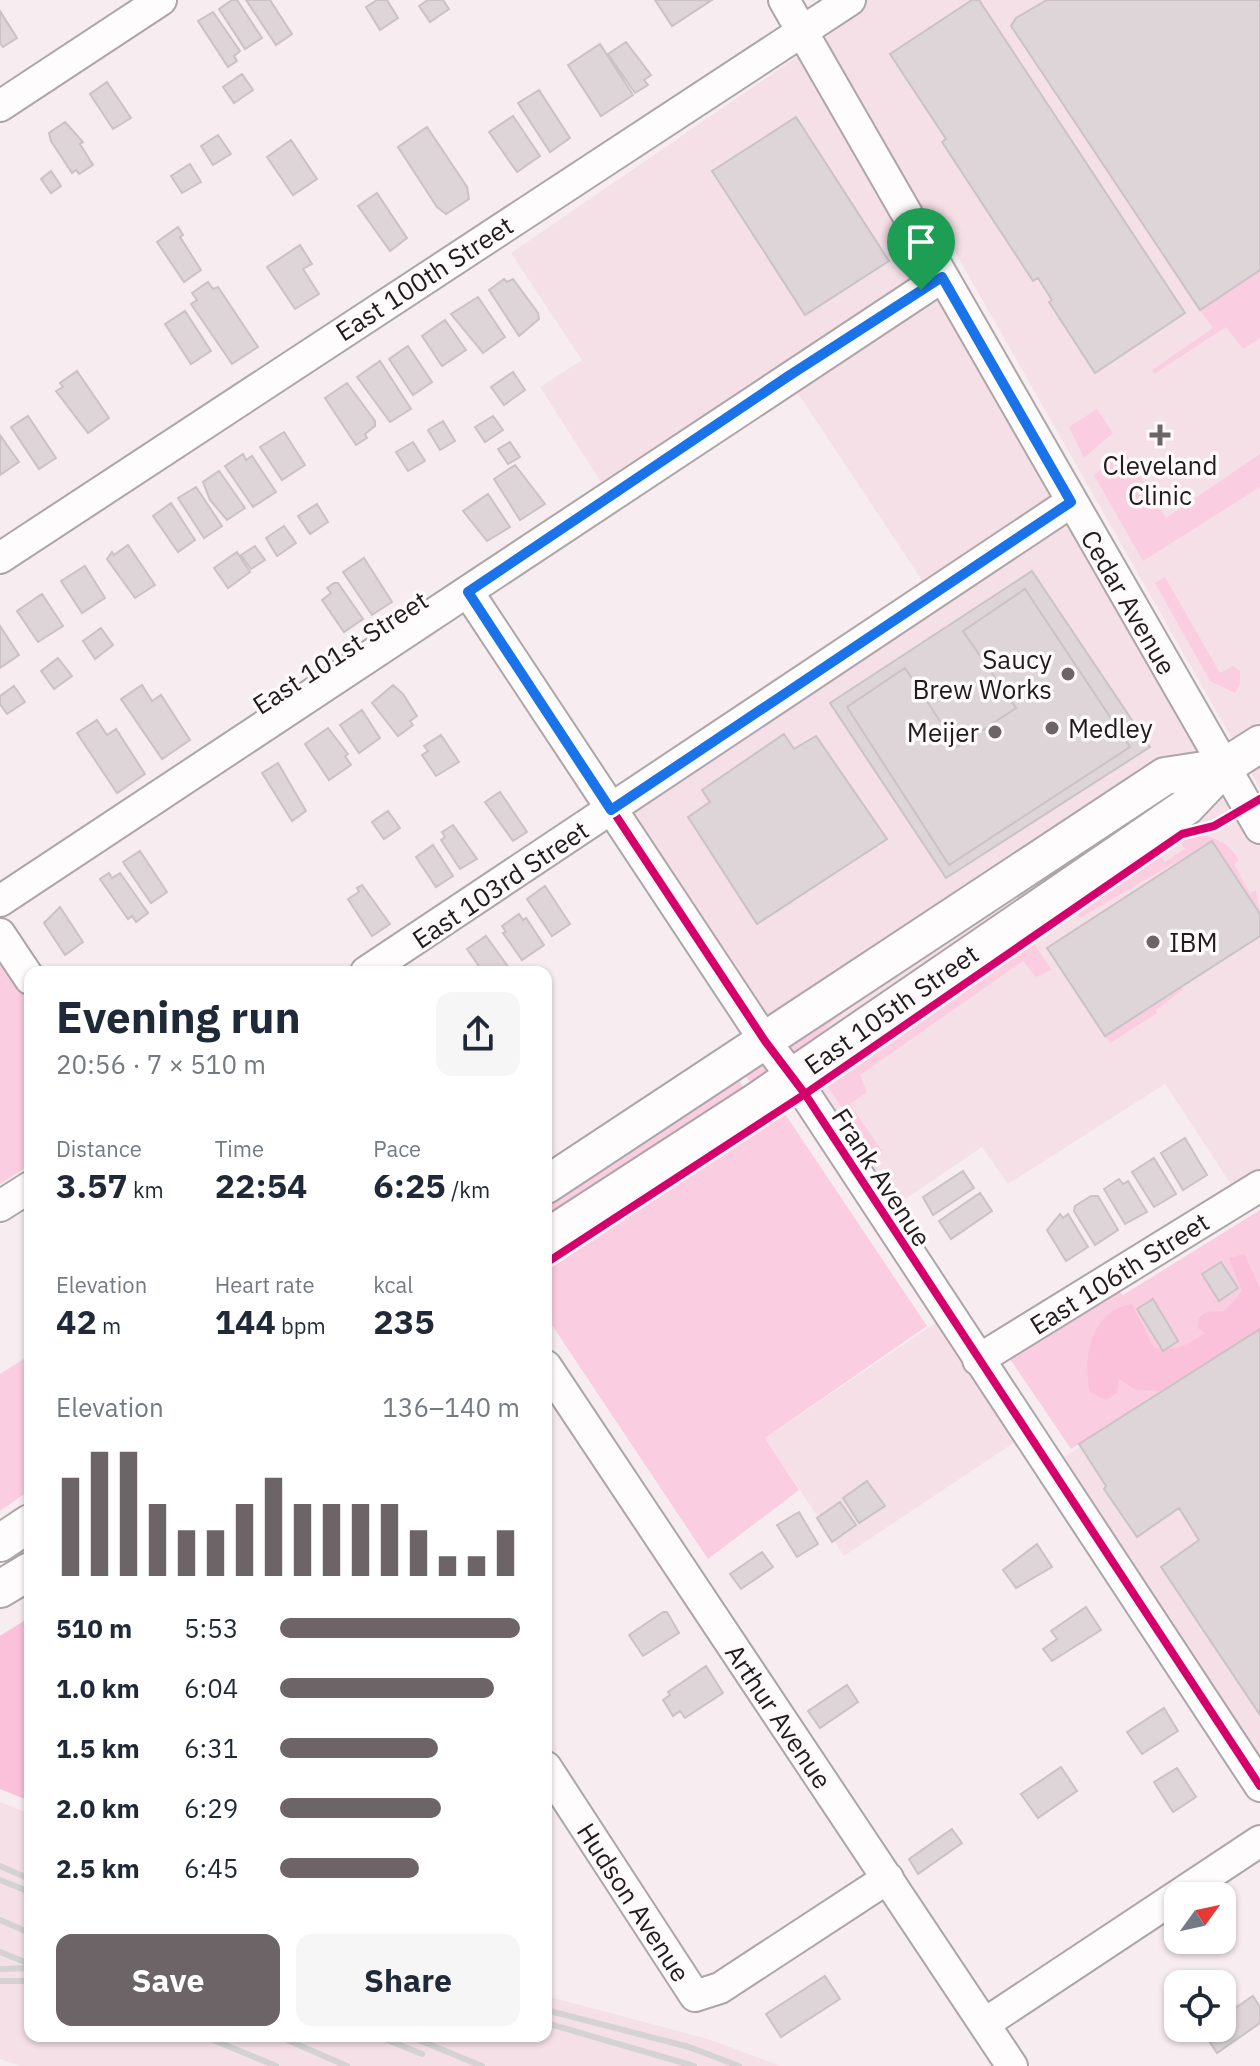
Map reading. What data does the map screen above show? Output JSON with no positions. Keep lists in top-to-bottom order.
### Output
{
  "streets": {
    "main road": ["East 105th Street"],
    "street": [
      "East 100th Street",
      "Cedar Avenue",
      "East 101st Street",
      "East 103rd Street",
      "Frank Avenue",
      "East 106th Street",
      "Arthur Avenue",
      "Hudson Avenue"
    ]
  },
  "crossings": [
    ["East 100th Street", "Cedar Avenue"],
    ["Cedar Avenue", "East 101st Street"],
    ["Cedar Avenue", "East 103rd Street"],
    ["Cedar Avenue", "East 105th Street"],
    ["East 101st Street", "Frank Avenue"],
    ["East 103rd Street", "Frank Avenue"],
    ["East 105th Street", "Frank Avenue"],
    ["Frank Avenue", "East 106th Street"],
    ["Arthur Avenue", "Hudson Avenue"]
  ],
  "places": {
    "health": ["Cleveland Clinic"],
    "other": [
      "Saucy Brew Works",
      "Medley",
      "Meijer",
      "IBM"
    ]
  },
  "north": "top right",
  "page": {
    "heading": ["Evening run", "20:56 · 7 × 510 m"],
    "stats": [
      ["Distance", "3.57 km"],
      ["Time", "22:54"],
      ["Pace", "6:25 /km"],
      ["Elevation", "42 m"],
      ["Heart rate", "144 bpm"],
      ["kcal", "235"]
    ],
    "chart": ["Elevation", "136–140 m"],
    "list": [
      {
        "name": "510 m",
        "note": "5:53"
      },
      {
        "name": "1.0 km",
        "note": "6:04"
      },
      {
        "name": "1.5 km",
        "note": "6:31"
      },
      {
        "name": "2.0 km",
        "note": "6:29"
      },
      {
        "name": "2.5 km",
        "note": "6:45"
      }
    ],
    "buttons": ["Save", "Share"]
  }
}
